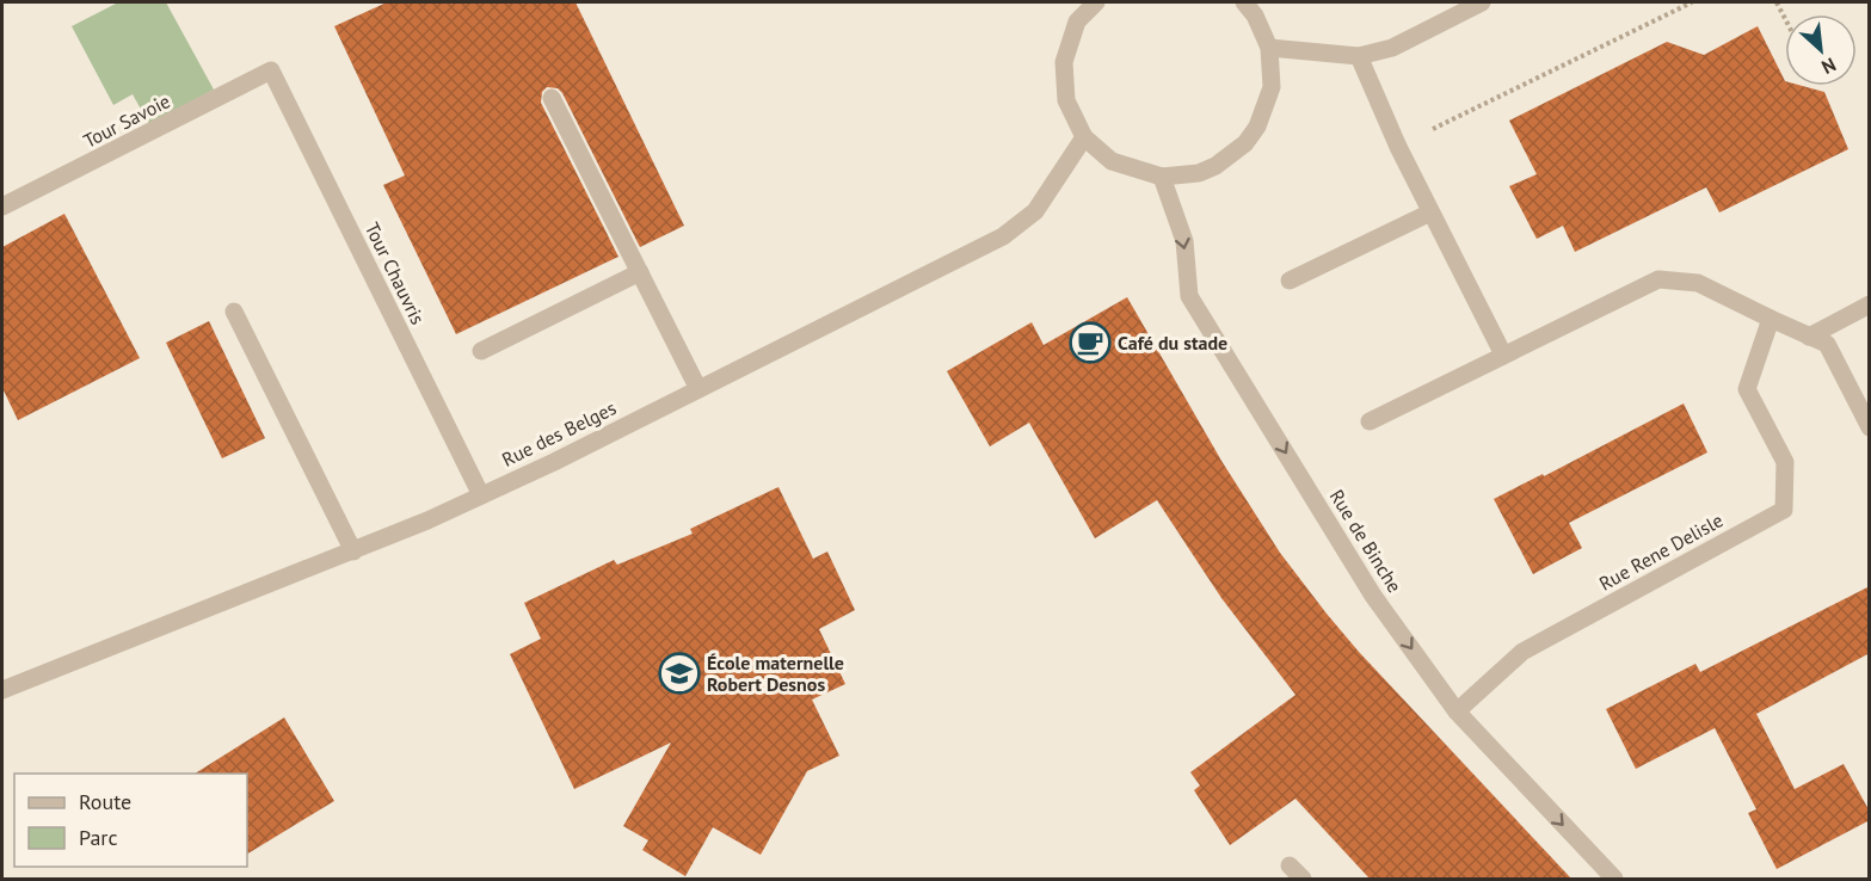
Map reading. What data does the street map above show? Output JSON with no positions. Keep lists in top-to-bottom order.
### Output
{
  "streets": {
    "street": [
      "Tour Savoie",
      "Tour Chauvris",
      "Rue des Belges",
      "Rue de Binche",
      "Rue Rene Delisle"
    ]
  },
  "crossings": [
    ["Tour Savoie", "Tour Chauvris"],
    ["Tour Chauvris", "Rue des Belges"],
    ["Rue de Binche", "Rue Rene Delisle"]
  ],
  "one_way": ["Rue de Binche"],
  "places": {
    "cafe": ["Café du stade"],
    "school or university": ["École maternelle Robert Desnos"]
  },
  "legend": ["Route", "Parc"],
  "north": "bottom right"
}
